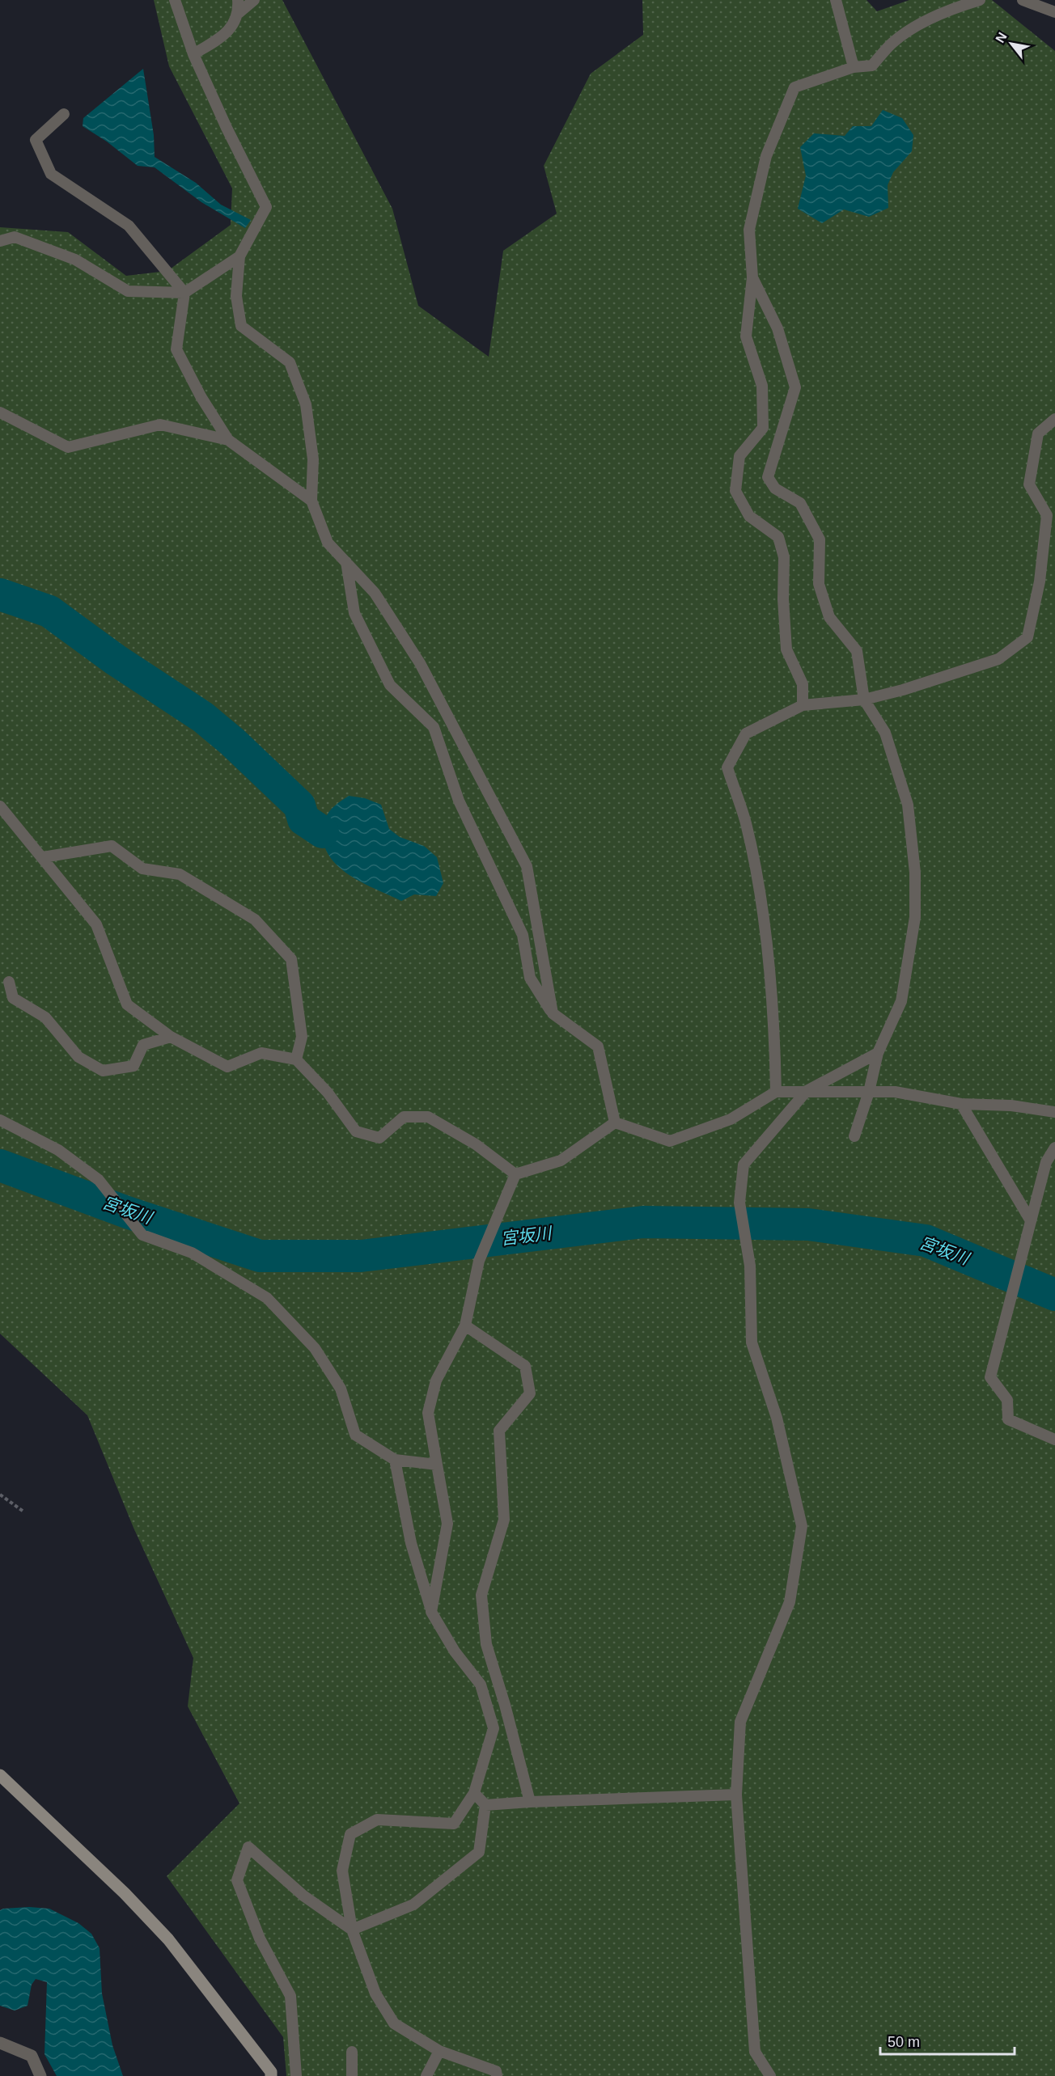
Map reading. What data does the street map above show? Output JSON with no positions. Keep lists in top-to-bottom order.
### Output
{
  "water": ["宮坂川"],
  "scale_bar": "50 m",
  "north": "top left"
}
